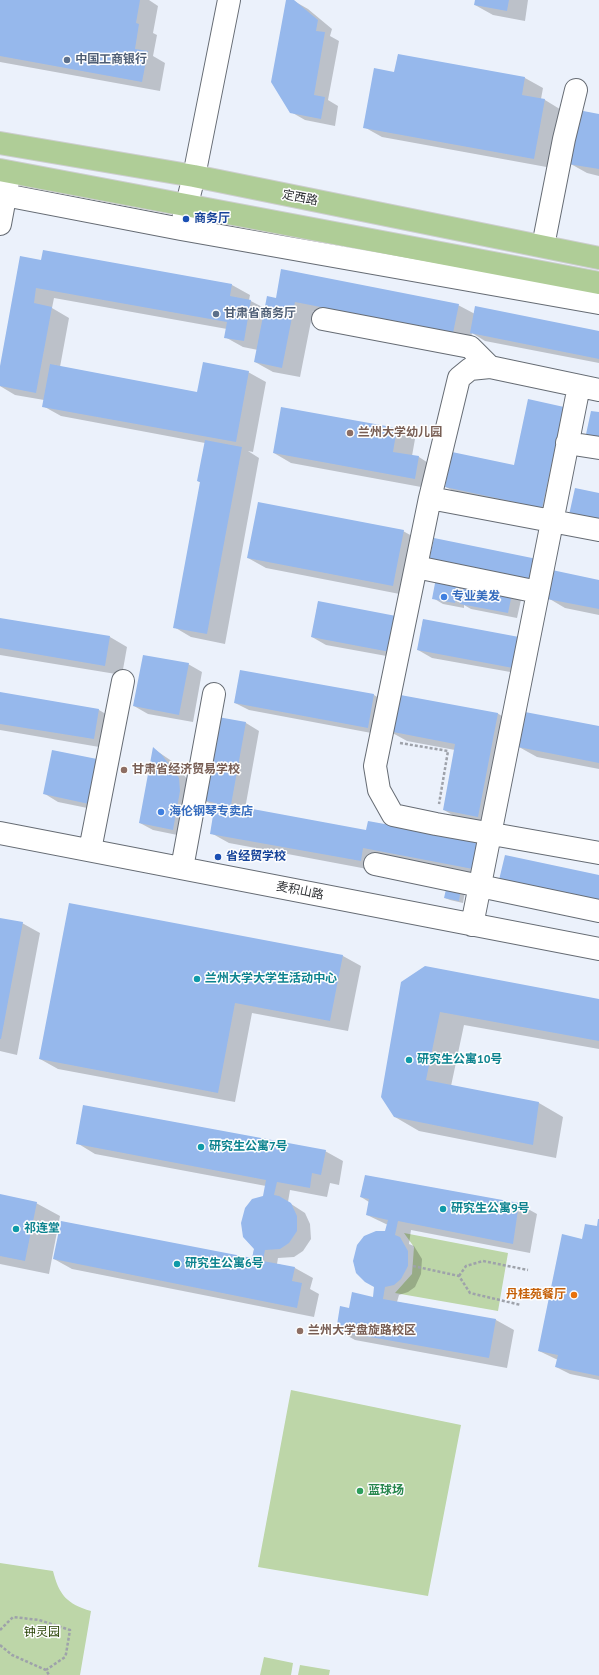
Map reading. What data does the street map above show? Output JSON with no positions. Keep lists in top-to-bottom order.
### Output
{
  "streets": {
    "main road": ["定西路"],
    "street": ["麦积山路"]
  },
  "parks": ["钟灵园"],
  "places": [
    "中国工商银行",
    "商务厅",
    "甘肃省商务厅",
    "兰州大学幼儿园",
    "专业美发",
    "甘肃省经济贸易学校",
    "海伦钢琴专卖店",
    "省经贸学校",
    "兰州大学大学生活动中心",
    "研究生公寓10号",
    "研究生公寓7号",
    "研究生公寓9号",
    "祁连堂",
    "研究生公寓6号",
    "丹桂苑餐厅",
    "兰州大学盘旋路校区",
    "蓝球场"
  ]
}
